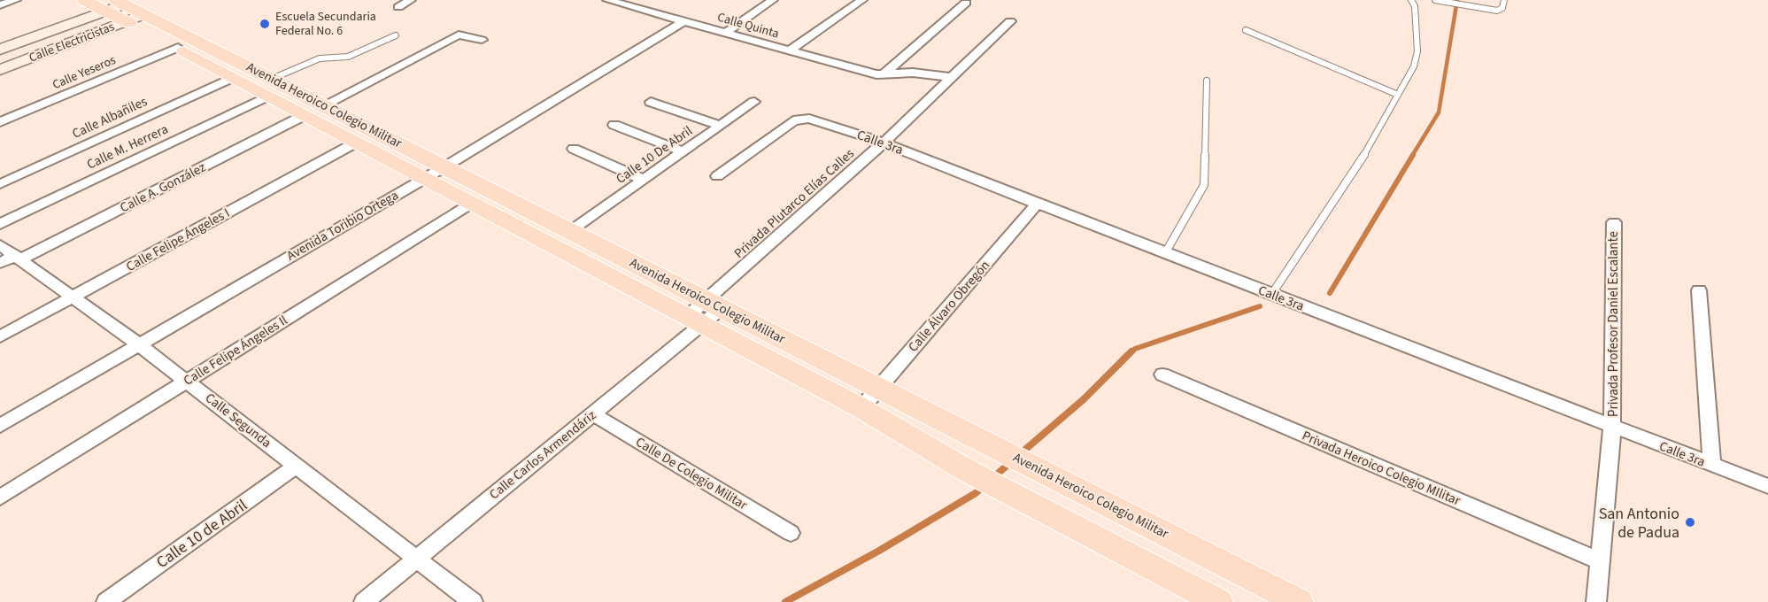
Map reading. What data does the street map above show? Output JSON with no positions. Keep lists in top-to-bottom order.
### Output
{
  "streets": {
    "main road": ["Avenida Heroico Colegio Militar"],
    "street": [
      "Calle Quinta",
      "Calle Electricistas",
      "Calle Yeseros",
      "Calle Albañiles",
      "Calle 3ra",
      "Calle M. Herrera",
      "Calle 10 De Abril",
      "Calle A. González",
      "Privada Plutarco Elías Calles",
      "Avenida Toribio Ortega",
      "Calle Felipe Ángeles I",
      "Calle Álvaro Obregón",
      "Privada Profesor Daniel Escalante",
      "Calle Felipe Ángeles Il",
      "Calle Segunda",
      "Calle Carlos Armendáriz",
      "Privada Heroico Colegio MIlitar",
      "Calle De Colegio Militar",
      "Calle 10 de Abril"
    ]
  },
  "crossings": [
    ["Calle Quinta", "Privada Plutarco Elías Calles"],
    ["Calle Quinta", "Avenida Toribio Ortega"],
    ["Calle Electricistas", "Avenida Heroico Colegio Militar"],
    ["Calle Yeseros", "Avenida Heroico Colegio Militar"],
    ["Avenida Heroico Colegio Militar", "Calle Albañiles"],
    ["Avenida Heroico Colegio Militar", "Calle M. Herrera"],
    ["Avenida Heroico Colegio Militar", "Calle 10 De Abril"],
    ["Avenida Heroico Colegio Militar", "Calle A. González"],
    ["Avenida Heroico Colegio Militar", "Privada Plutarco Elías Calles"],
    ["Avenida Heroico Colegio Militar", "Avenida Toribio Ortega"],
    ["Avenida Heroico Colegio Militar", "Calle Felipe Ángeles I"],
    ["Avenida Heroico Colegio Militar", "Calle Álvaro Obregón"],
    ["Avenida Heroico Colegio Militar", "Calle Felipe Ángeles Il"],
    ["Avenida Heroico Colegio Militar", "Calle Carlos Armendáriz"],
    ["Calle 3ra", "Privada Plutarco Elías Calles"],
    ["Calle 3ra", "Calle Álvaro Obregón"],
    ["Calle 3ra", "Privada Profesor Daniel Escalante"],
    ["Calle A. González", "Calle Segunda"],
    ["Privada Plutarco Elías Calles", "Calle Carlos Armendáriz"],
    ["Avenida Toribio Ortega", "Calle Segunda"],
    ["Calle Felipe Ángeles I", "Calle Segunda"],
    ["Privada Profesor Daniel Escalante", "Privada Heroico Colegio MIlitar"],
    ["Calle Felipe Ángeles Il", "Calle Segunda"],
    ["Calle Segunda", "Calle Carlos Armendáriz"],
    ["Calle Segunda", "Calle 10 de Abril"],
    ["Calle Carlos Armendáriz", "Calle De Colegio Militar"]
  ],
  "places": ["Escuela Secundaria Federal No. 6", "San Antonio de Padua"]
}
